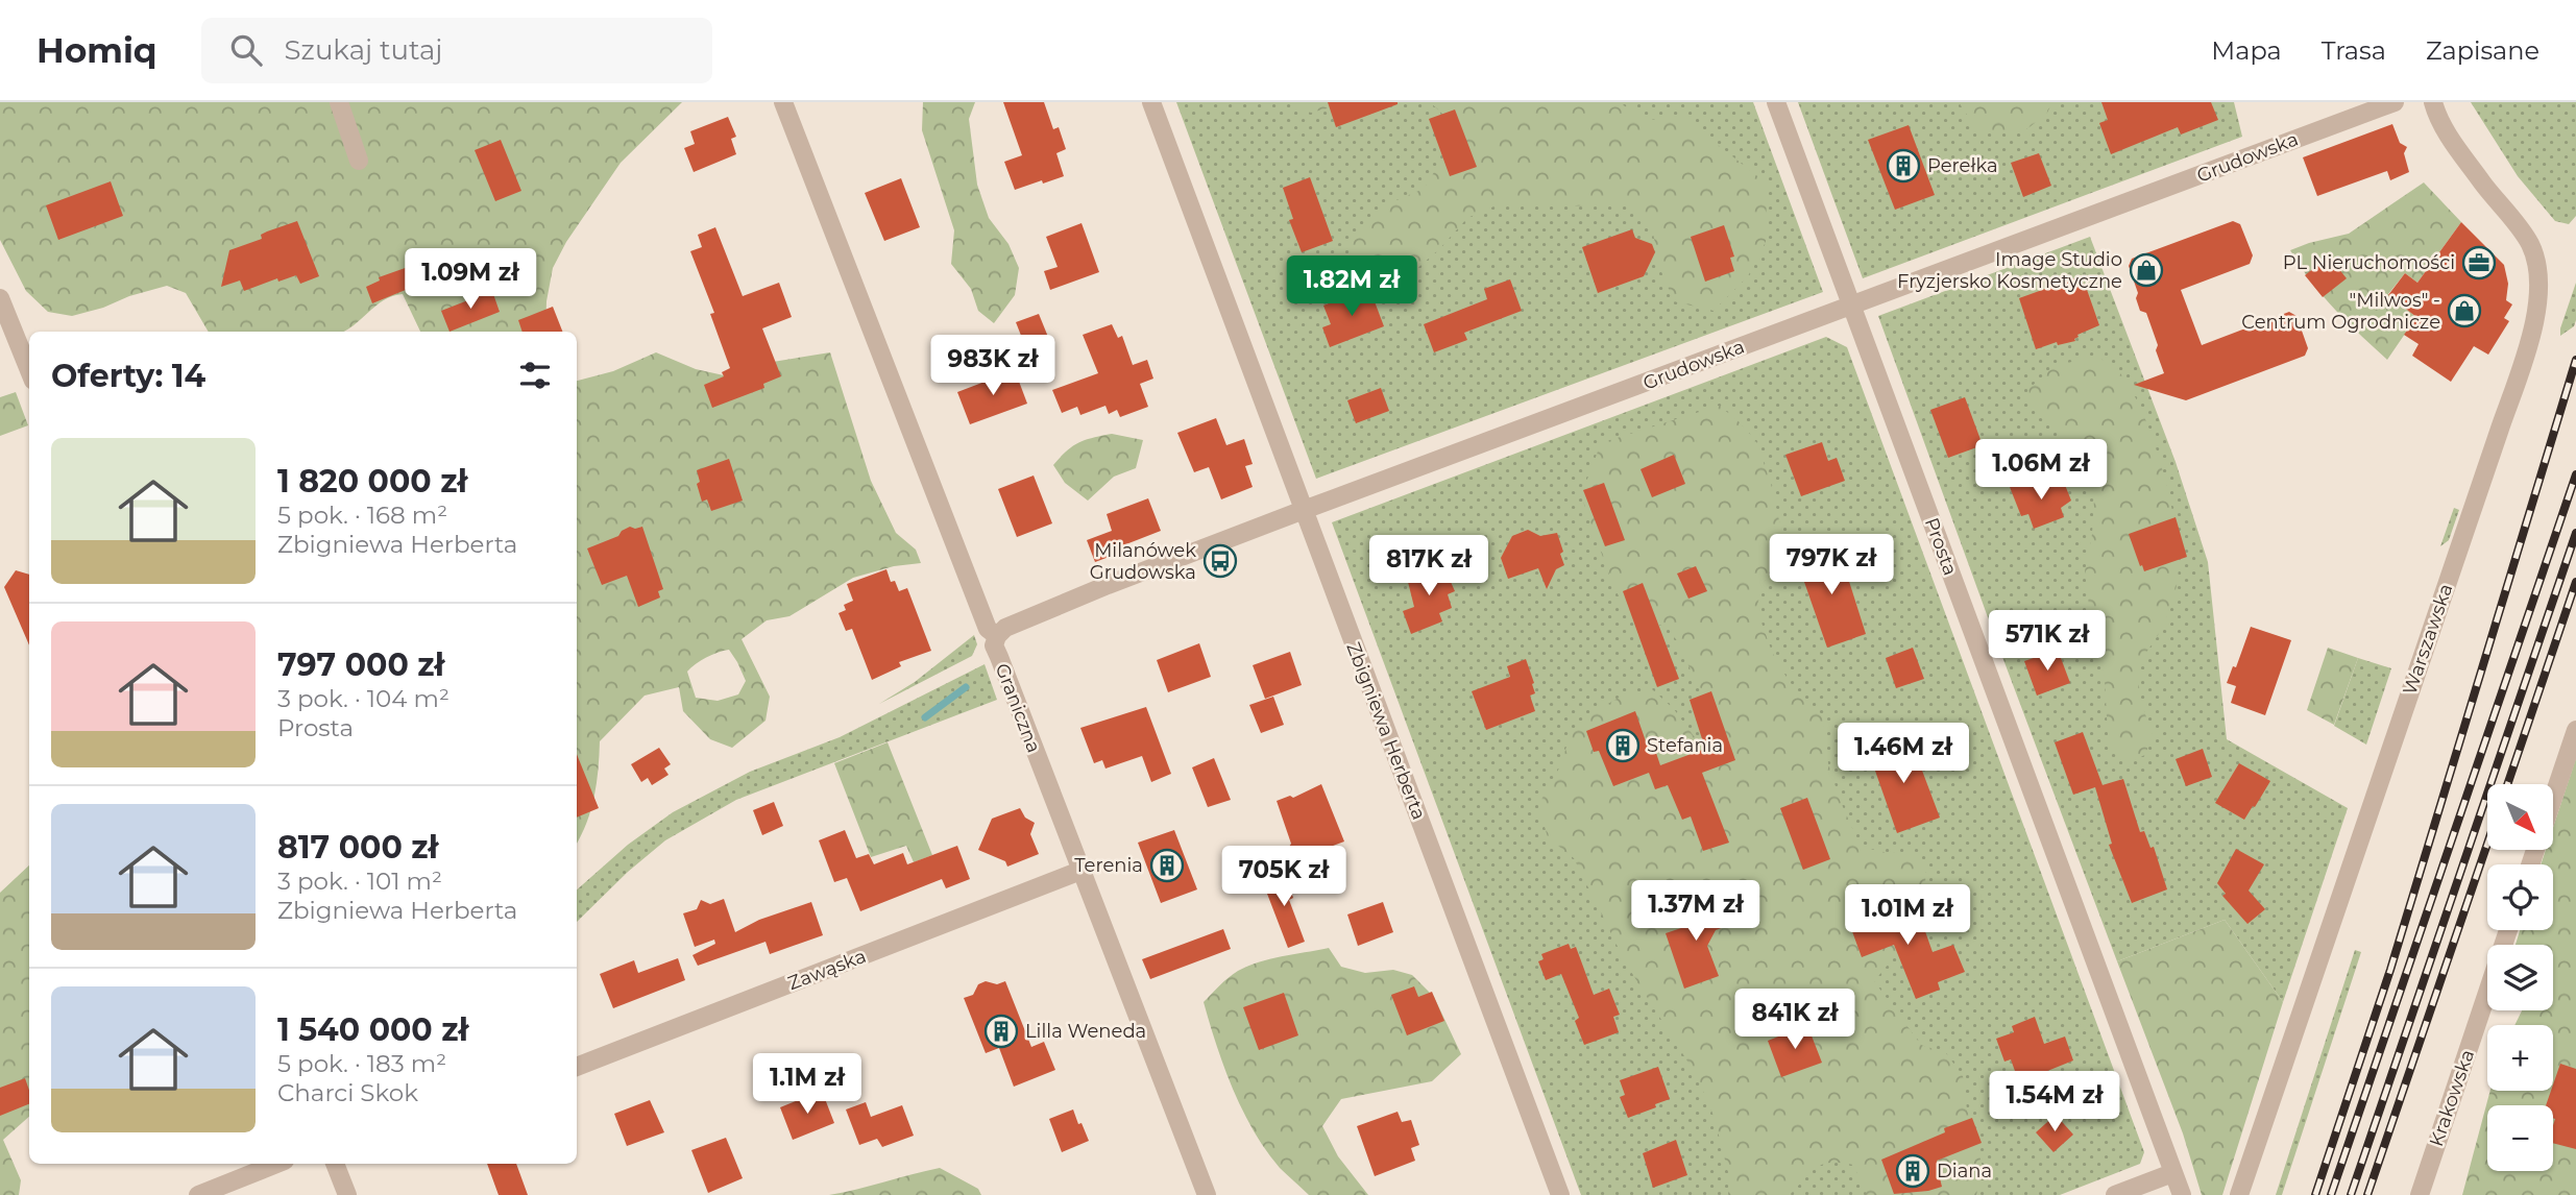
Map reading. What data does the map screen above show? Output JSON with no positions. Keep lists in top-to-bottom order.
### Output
{
  "streets": {
    "street": [
      "Grudowska",
      "Prosta",
      "Warszawska",
      "Graniczna",
      "Zbigniewa Herberta",
      "Zawąska",
      "Krakowska"
    ]
  },
  "crossings": [
    ["Grudowska", "Prosta"],
    ["Grudowska", "Graniczna"],
    ["Grudowska", "Zbigniewa Herberta"],
    ["Graniczna", "Zawąska"]
  ],
  "places": {
    "building": [
      "Perełka",
      "Stefania",
      "Terenia",
      "Lilla Weneda",
      "Diana"
    ],
    "office": ["PL Nieruchomości"],
    "shop": ["Image Studio Fryzjersko Kosmetyczne", "\"Milwos\" - Centrum Ogrodnicze"],
    "bus stop": ["Milanówek Grudowska"]
  },
  "north": "bottom right",
  "page": {
    "header": "Homiq",
    "search": "Szukaj tutaj",
    "nav": ["Mapa", "Trasa", "Zapisane"],
    "price": [
      "1.09M zł",
      "1.82M zł",
      "983K zł",
      "1.06M zł",
      "797K zł",
      "817K zł",
      "571K zł",
      "1.46M zł",
      "705K zł",
      "1.37M zł",
      "1.01M zł",
      "841K zł",
      "1.1M zł",
      "1.54M zł"
    ],
    "heading": "Oferty: 14",
    "list": [
      {
        "name": "1 820 000 zł",
        "note": "5 pok. · 168 m² · Zbigniewa Herberta"
      },
      {
        "name": "797 000 zł",
        "note": "3 pok. · 104 m² · Prosta"
      },
      {
        "name": "817 000 zł",
        "note": "3 pok. · 101 m² · Zbigniewa Herberta"
      },
      {
        "name": "1 540 000 zł",
        "note": "5 pok. · 183 m² · Charci Skok"
      }
    ],
    "map_buttons": ["+", "−"]
  }
}
